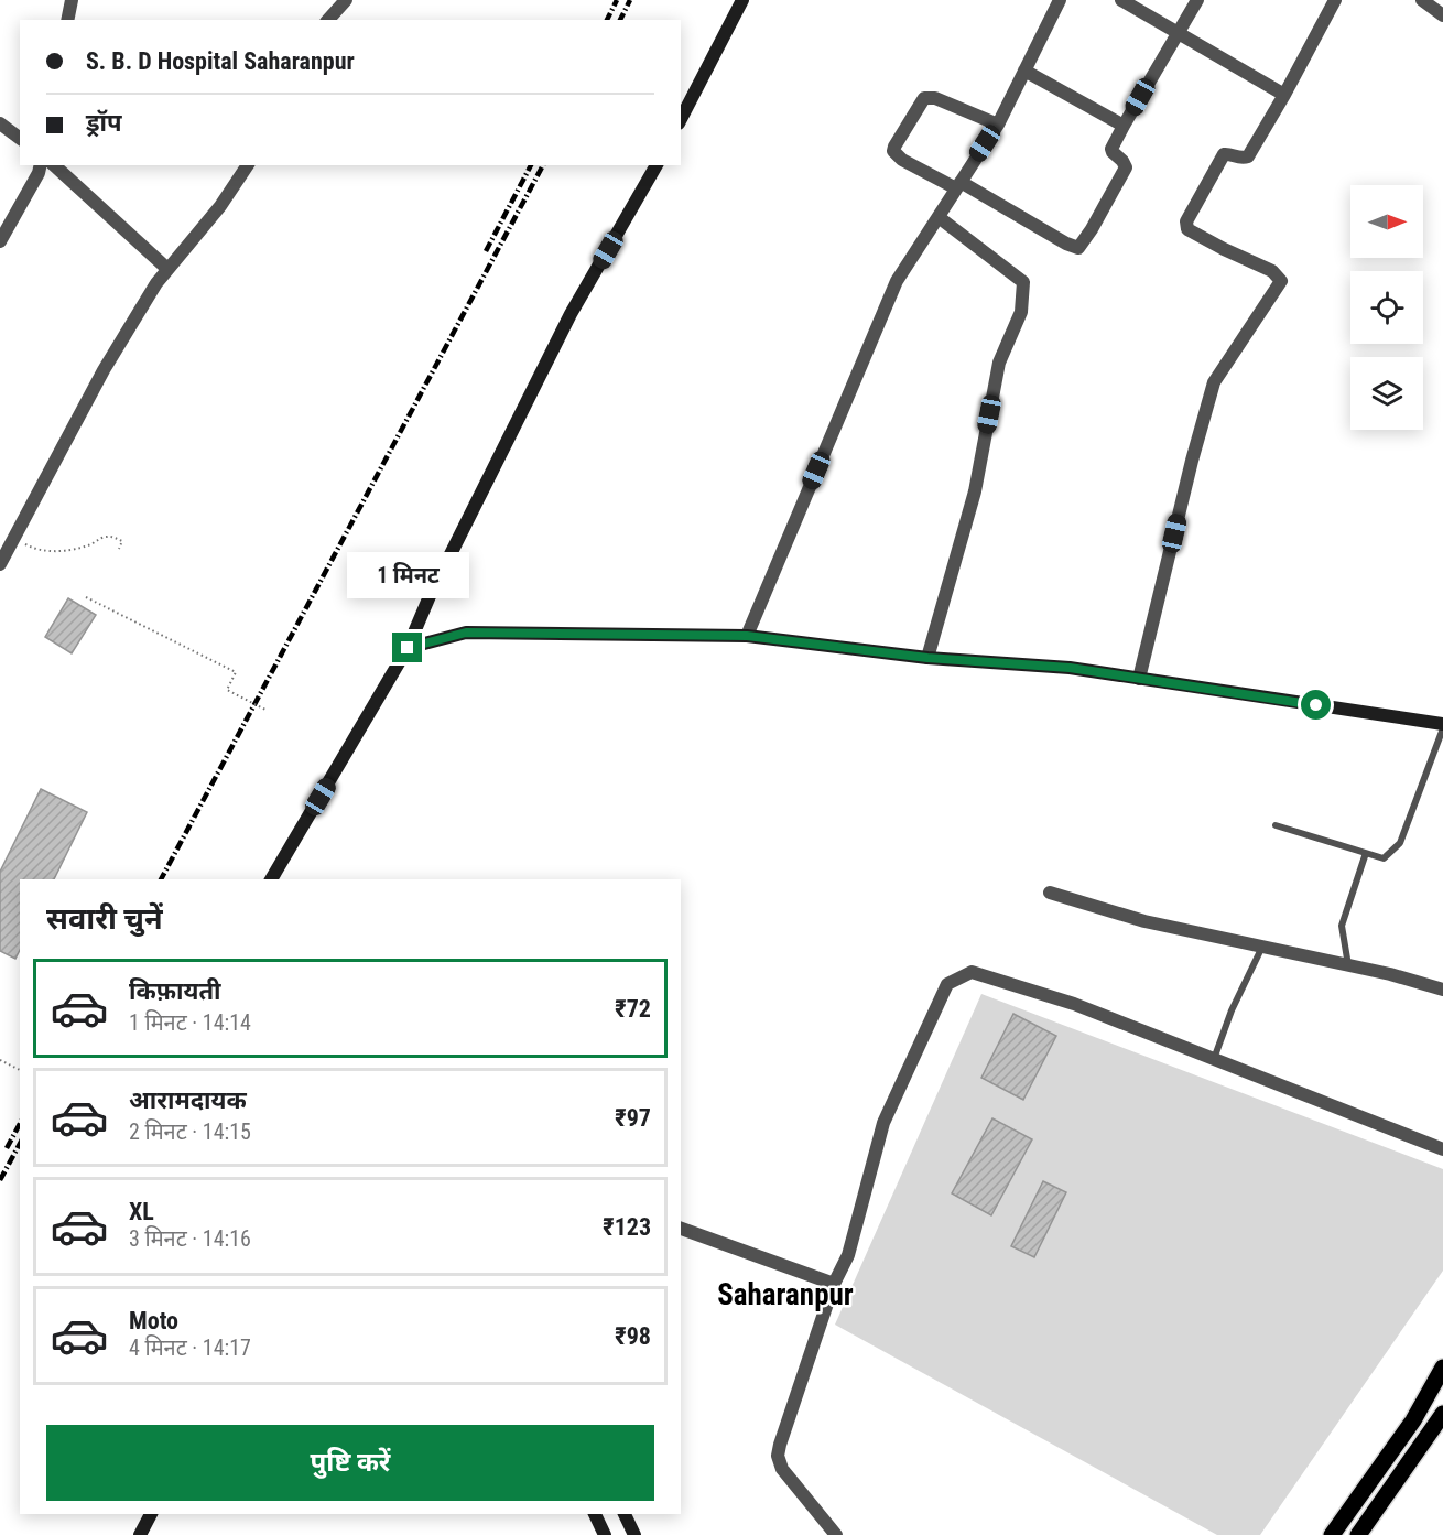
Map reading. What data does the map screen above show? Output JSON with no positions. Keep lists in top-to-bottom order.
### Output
{
  "districts": ["Saharanpur"],
  "north": "right",
  "page": {
    "banner": ["S. B. D Hospital Saharanpur", "ड्रॉप"],
    "bubble": "1 मिनट",
    "heading": "सवारी चुनें",
    "list": [
      {
        "name": "किफ़ायती",
        "note": "1 मिनट · 14:14",
        "value": "₹72"
      },
      {
        "name": "आरामदायक",
        "note": "2 मिनट · 14:15",
        "value": "₹97"
      },
      {
        "name": "XL",
        "note": "3 मिनट · 14:16",
        "value": "₹123"
      },
      {
        "name": "Moto",
        "note": "4 मिनट · 14:17",
        "value": "₹98"
      }
    ],
    "buttons": "पुष्टि करें"
  }
}
